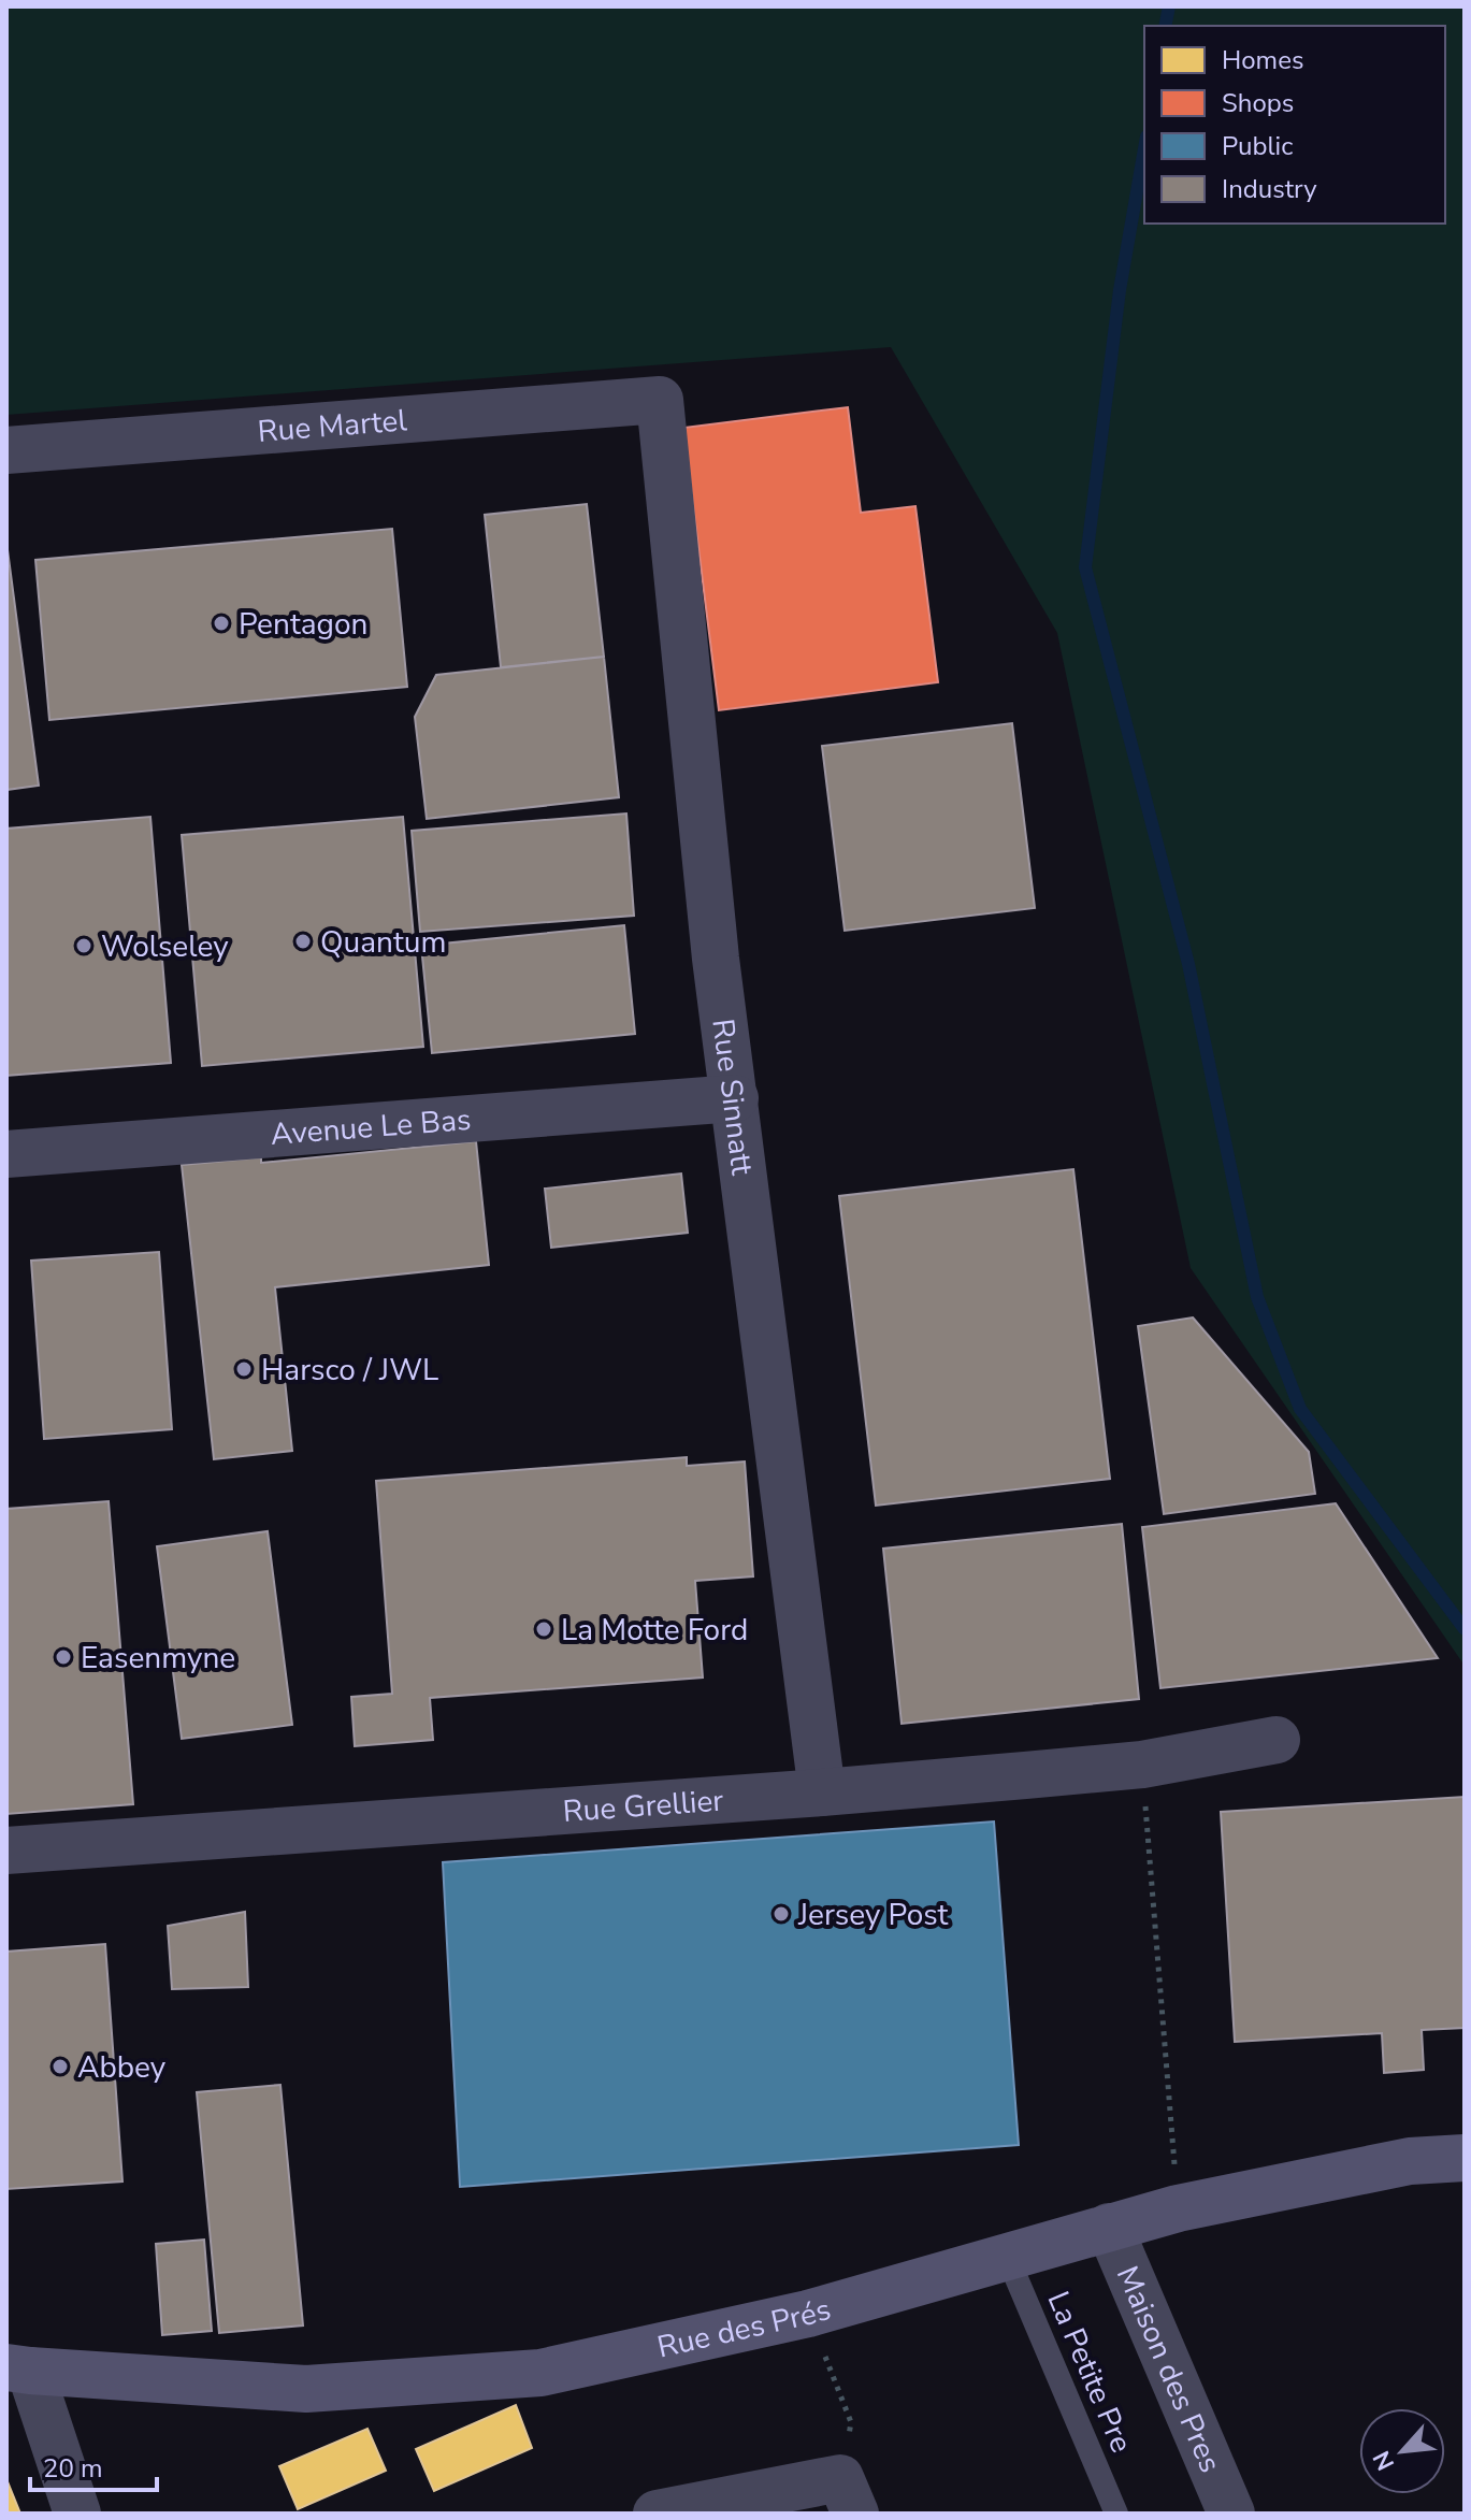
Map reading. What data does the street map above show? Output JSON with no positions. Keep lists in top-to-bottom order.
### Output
{
  "streets": {
    "main road": ["Rue des Prés"],
    "street": [
      "Rue Martel",
      "Rue Sinnatt",
      "Avenue Le Bas",
      "Rue Grellier",
      "Maison des Pres"
    ],
    "lane": ["La Petite Pre"]
  },
  "crossings": [
    ["Rue Martel", "Rue Sinnatt"],
    ["Rue Sinnatt", "Avenue Le Bas"],
    ["Rue Sinnatt", "Rue Grellier"],
    ["Rue des Prés", "Maison des Pres"],
    ["Rue des Prés", "La Petite Pre"]
  ],
  "places": [
    "Pentagon",
    "Quantum",
    "Wolseley",
    "Harsco / JWL",
    "La Motte Ford",
    "Easenmyne",
    "Jersey Post",
    "Abbey"
  ],
  "legend": [
    "Homes",
    "Shops",
    "Public",
    "Industry"
  ],
  "scale_bar": "20 m",
  "north": "bottom left"
}
